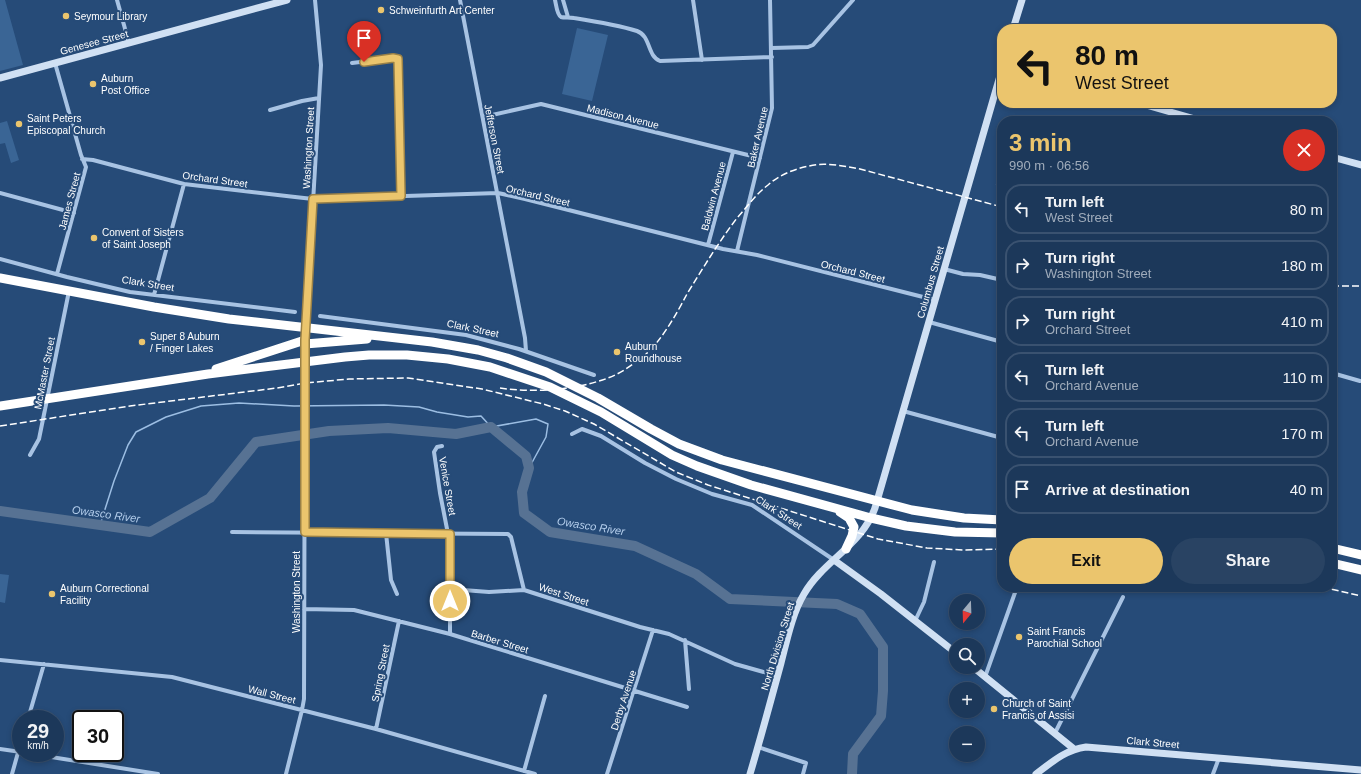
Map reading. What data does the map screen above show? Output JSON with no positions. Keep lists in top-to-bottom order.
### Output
{
  "streets": {
    "street": [
      "Genesee Street",
      "Madison Avenue",
      "Baker Avenue",
      "Jefferson Street",
      "Washington Street",
      "Orchard Street",
      "Baldwin Avenue",
      "James Street",
      "Columbus Street",
      "Clark Street",
      "McMaster Street",
      "Venice Street",
      "West Street",
      "Barber Street",
      "North Division Street",
      "Spring Street",
      "Wall Street",
      "Derby Avenue"
    ]
  },
  "crossings": [
    ["Genesee Street", "James Street"],
    ["Madison Avenue", "Baker Avenue"],
    ["Madison Avenue", "Jefferson Street"],
    ["Madison Avenue", "Baldwin Avenue"],
    ["Baker Avenue", "Orchard Street"],
    ["Jefferson Street", "Orchard Street"],
    ["Jefferson Street", "Clark Street"],
    ["Washington Street", "Orchard Street"],
    ["Washington Street", "West Street"],
    ["Washington Street", "Barber Street"],
    ["Washington Street", "Wall Street"],
    ["Orchard Street", "Baldwin Avenue"],
    ["Orchard Street", "James Street"],
    ["Orchard Street", "Columbus Street"],
    ["James Street", "Clark Street"],
    ["Columbus Street", "North Division Street"],
    ["Clark Street", "North Division Street"],
    ["Venice Street", "West Street"],
    ["Venice Street", "Barber Street"],
    ["West Street", "North Division Street"],
    ["West Street", "Derby Avenue"],
    ["Barber Street", "Spring Street"],
    ["Barber Street", "Derby Avenue"],
    ["Spring Street", "Wall Street"]
  ],
  "water": ["Owasco River"],
  "places": [
    "Schweinfurth Art Center",
    "Seymour Library",
    "Auburn Post Office",
    "Saint Peters Episcopal Church",
    "Convent of Sisters of Saint Joseph",
    "Super 8 Auburn / Finger Lakes",
    "Auburn Roundhouse",
    "Auburn Correctional Facility",
    "Saint Francis Parochial School",
    "Church of Saint Francis of Assisi"
  ],
  "north": "bottom",
  "page": {
    "turn": ["80 m", "West Street"],
    "heading": ["3 min", "990 m · 06:56"],
    "list": [
      {
        "name": "Turn left",
        "note": "West Street",
        "value": "80 m"
      },
      {
        "name": "Turn right",
        "note": "Washington Street",
        "value": "180 m"
      },
      {
        "name": "Turn right",
        "note": "Orchard Street",
        "value": "410 m"
      },
      {
        "name": "Turn left",
        "note": "Orchard Avenue",
        "value": "110 m"
      },
      {
        "name": "Turn left",
        "note": "Orchard Avenue",
        "value": "170 m"
      },
      {
        "name": "Arrive at destination",
        "value": "40 m"
      }
    ],
    "buttons": ["Exit", "Share"],
    "map_buttons": ["+", "−"],
    "speed": "29 km/h",
    "limit": "30"
  }
}
